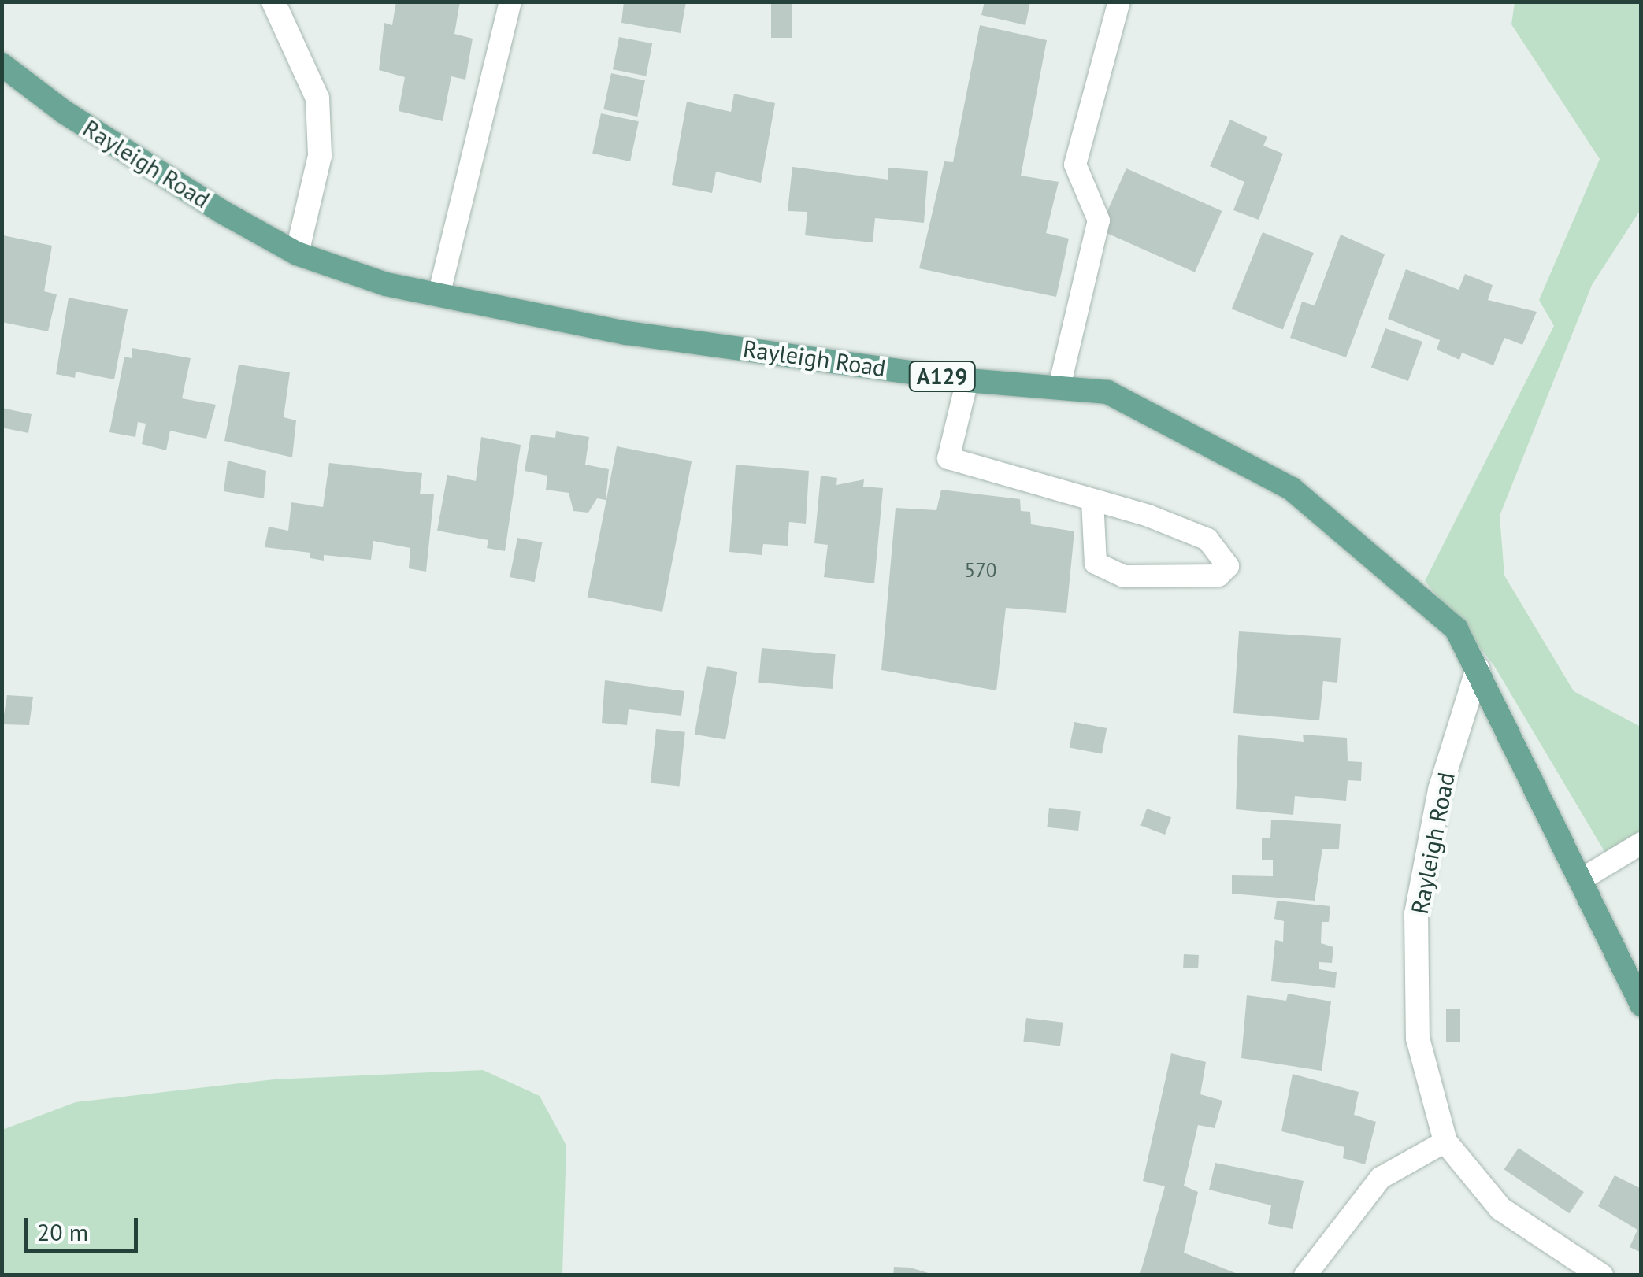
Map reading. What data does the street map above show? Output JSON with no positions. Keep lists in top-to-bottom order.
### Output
{
  "streets": {
    "main road": ["Rayleigh Road", "A129"]
  },
  "house_numbers": ["570"],
  "scale_bar": "20 m"
}
